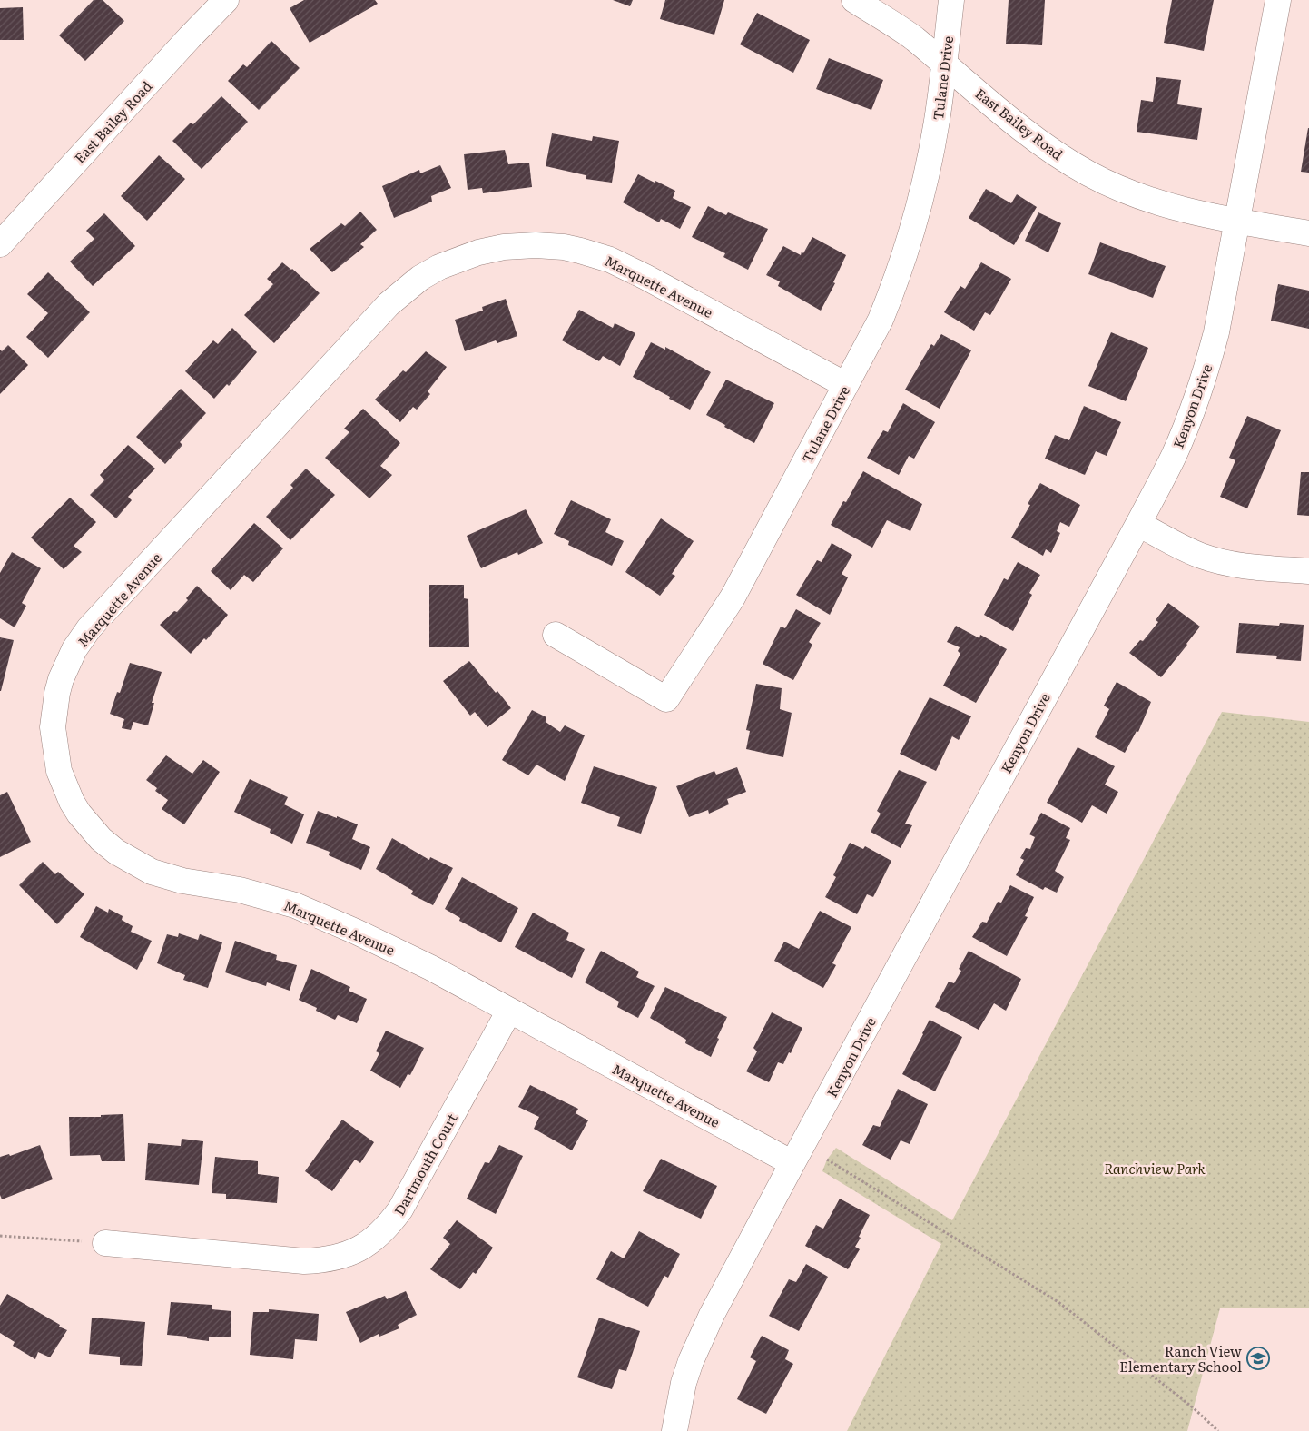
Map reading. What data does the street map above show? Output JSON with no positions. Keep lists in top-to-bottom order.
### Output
{
  "streets": {
    "street": [
      "Tulane Drive",
      "East Bailey Road",
      "Marquette Avenue",
      "Kenyon Drive",
      "Dartmouth Court"
    ]
  },
  "crossings": [
    ["Tulane Drive", "East Bailey Road"],
    ["Tulane Drive", "Marquette Avenue"],
    ["East Bailey Road", "Kenyon Drive"],
    ["Marquette Avenue", "Kenyon Drive"],
    ["Marquette Avenue", "Dartmouth Court"]
  ],
  "parks": ["Ranchview Park"],
  "places": {
    "school or university": ["Ranch View Elementary School"]
  }
}
